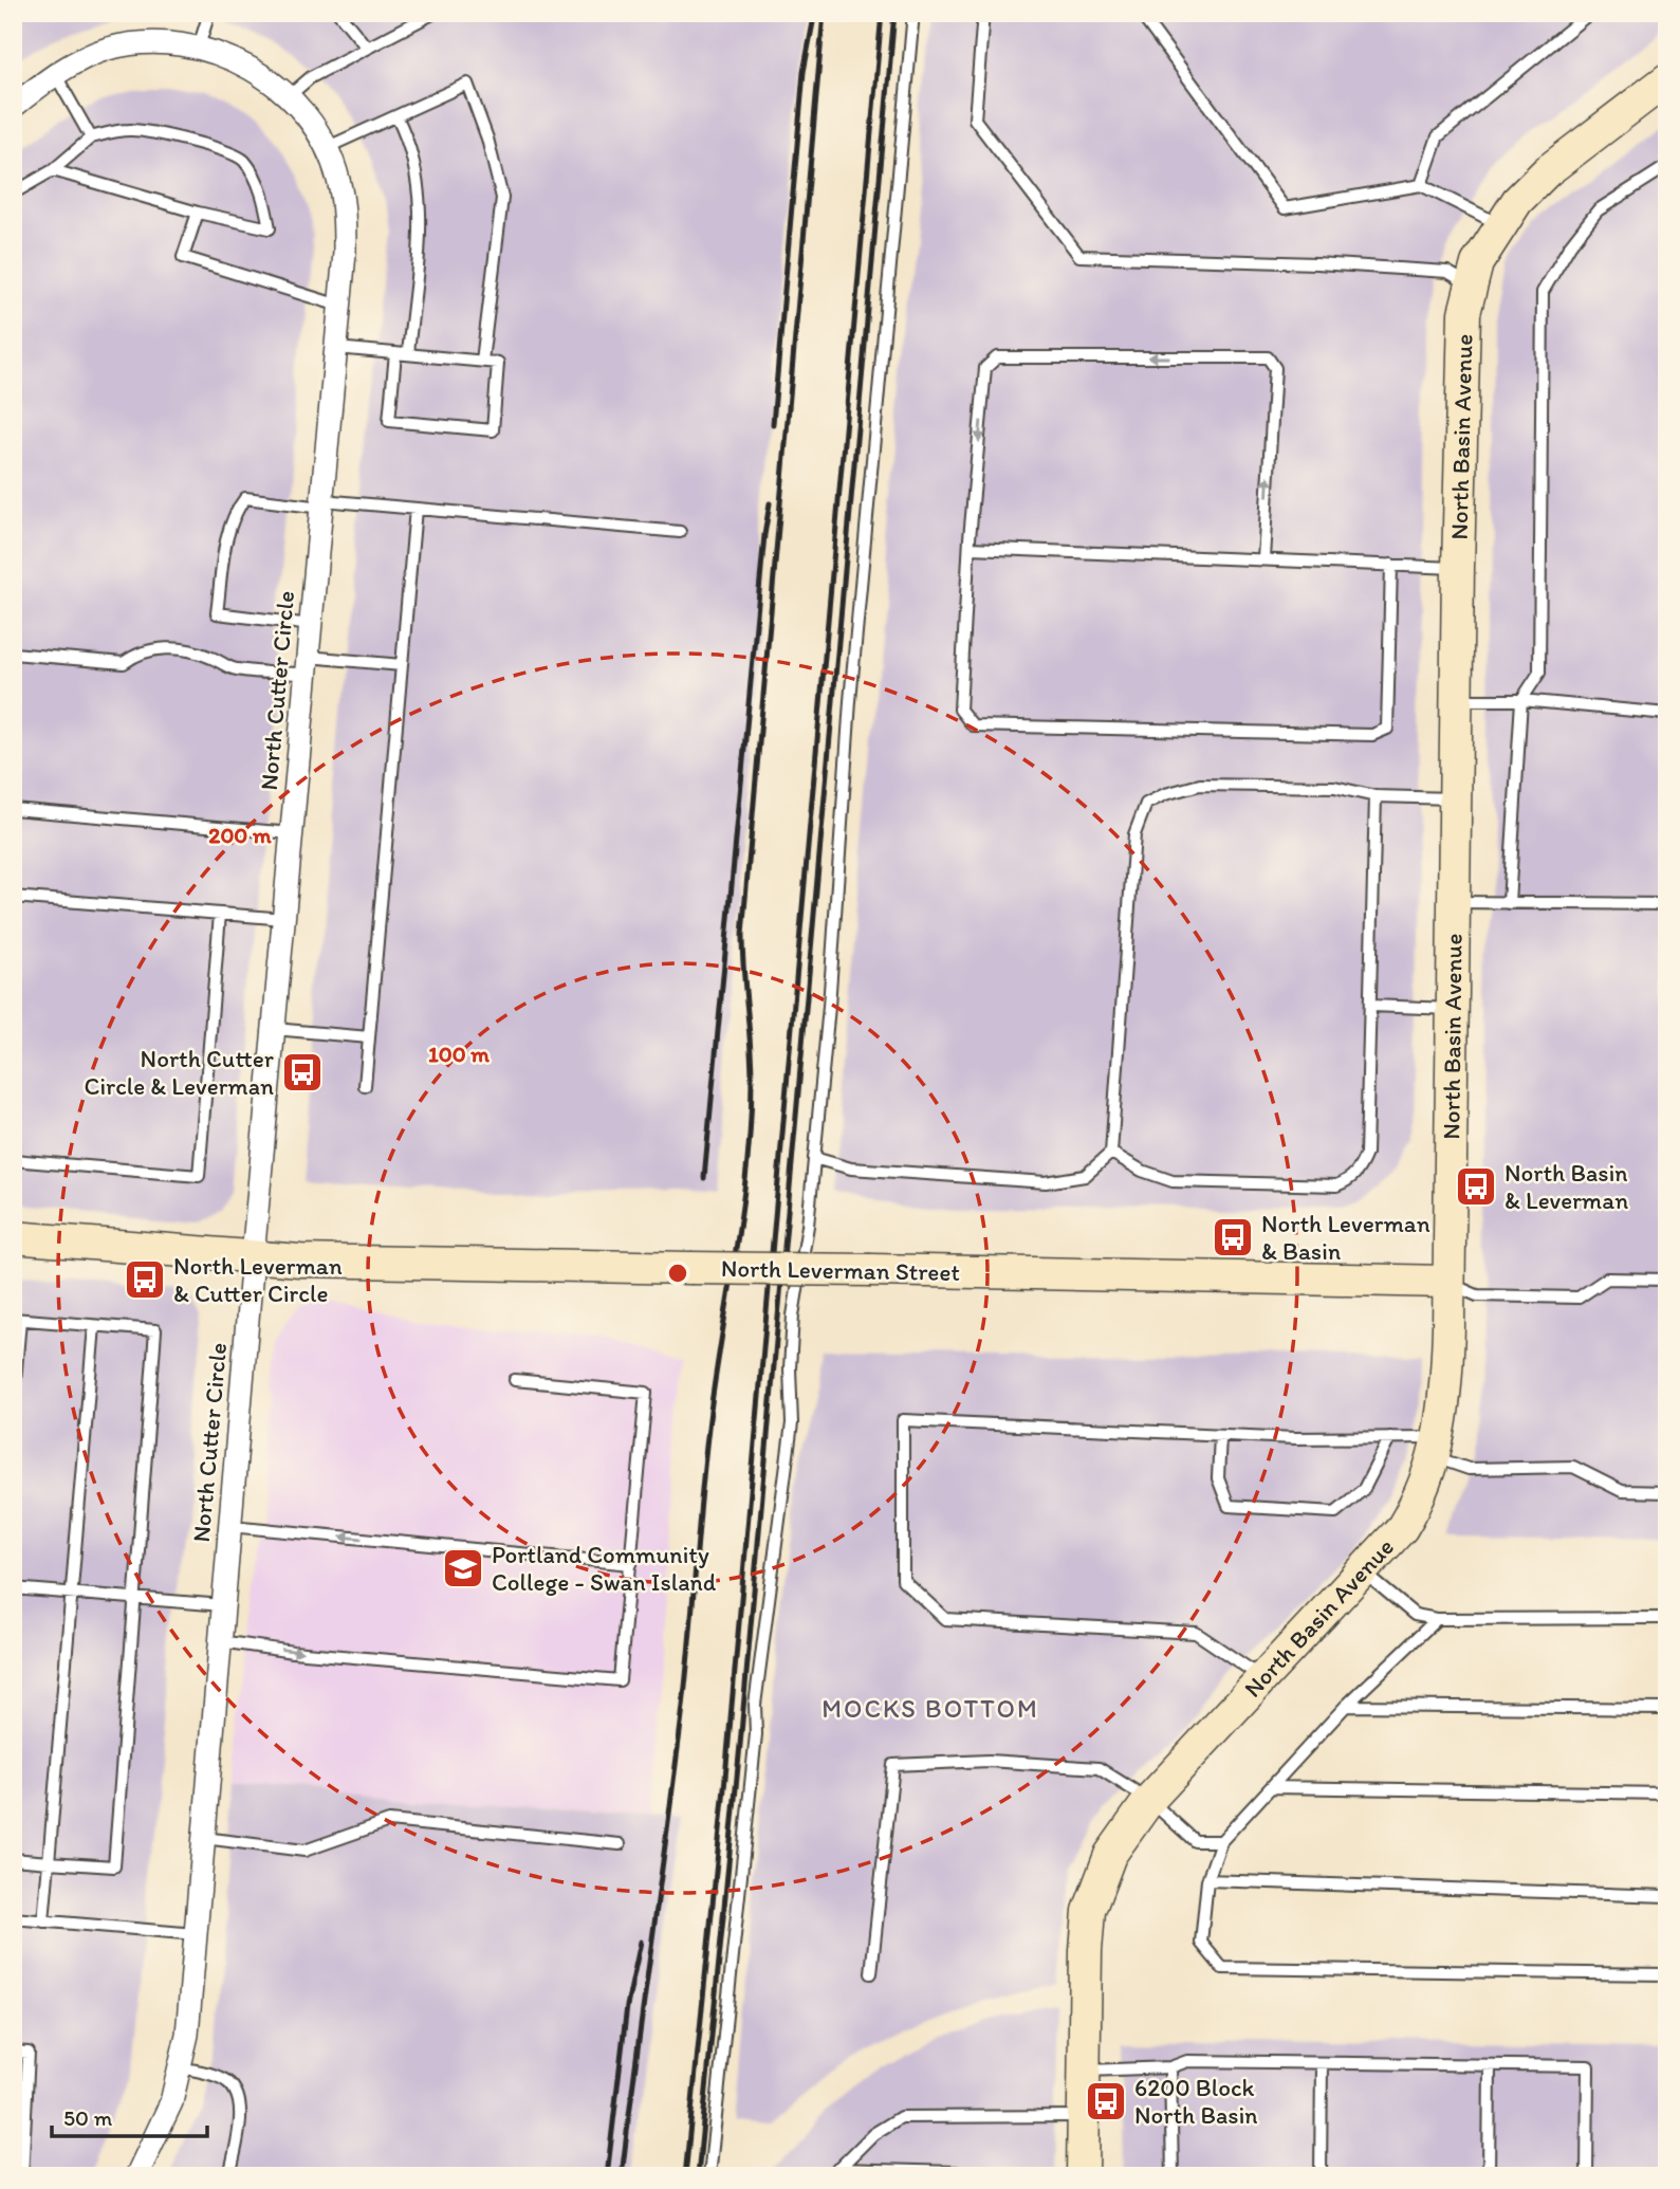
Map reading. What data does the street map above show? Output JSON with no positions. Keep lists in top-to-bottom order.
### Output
{
  "streets": {
    "street": ["North Basin Avenue", "North Cutter Circle", "North Leverman Street"]
  },
  "crossings": [
    ["North Basin Avenue", "North Leverman Street"],
    ["North Cutter Circle", "North Leverman Street"]
  ],
  "districts": ["MOCKS BOTTOM"],
  "places": {
    "bus stop": [
      "North Cutter Circle & Leverman",
      "North Basin & Leverman",
      "North Leverman & Basin",
      "North Leverman & Cutter Circle",
      "6200 Block North Basin"
    ],
    "school or university": ["Portland Community College - Swan Island"]
  },
  "scale_bar": "50 m",
  "rings": ["200 m", "100 m"]
}
